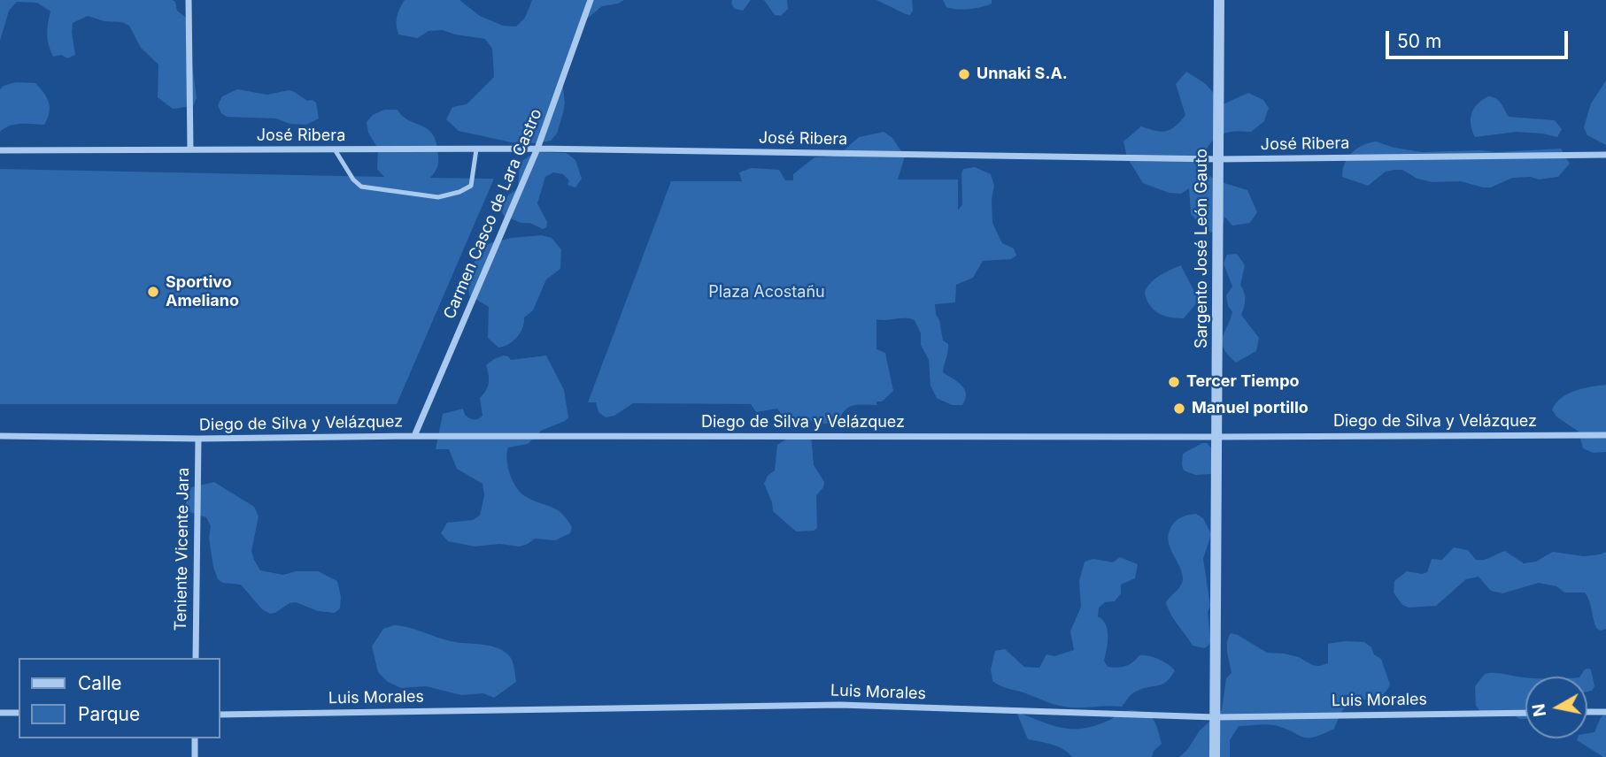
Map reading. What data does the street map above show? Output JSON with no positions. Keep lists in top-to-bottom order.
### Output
{
  "streets": {
    "street": [
      "José Ribera",
      "Carmen Casco de Lara Castro",
      "Sargento José León Gauto",
      "Diego de Silva y Velázquez",
      "Teniente Vicente Jara",
      "Luis Morales"
    ]
  },
  "crossings": [
    ["José Ribera", "Carmen Casco de Lara Castro"],
    ["José Ribera", "Sargento José León Gauto"],
    ["Carmen Casco de Lara Castro", "Diego de Silva y Velázquez"],
    ["Sargento José León Gauto", "Diego de Silva y Velázquez"],
    ["Sargento José León Gauto", "Luis Morales"],
    ["Diego de Silva y Velázquez", "Teniente Vicente Jara"]
  ],
  "parks": ["Plaza Acostañu"],
  "places": [
    "Unnaki S.A.",
    "Sportivo Ameliano",
    "Tercer Tiempo",
    "Manuel portillo"
  ],
  "legend": ["Calle", "Parque"],
  "scale_bar": "50 m",
  "north": "left"
}
